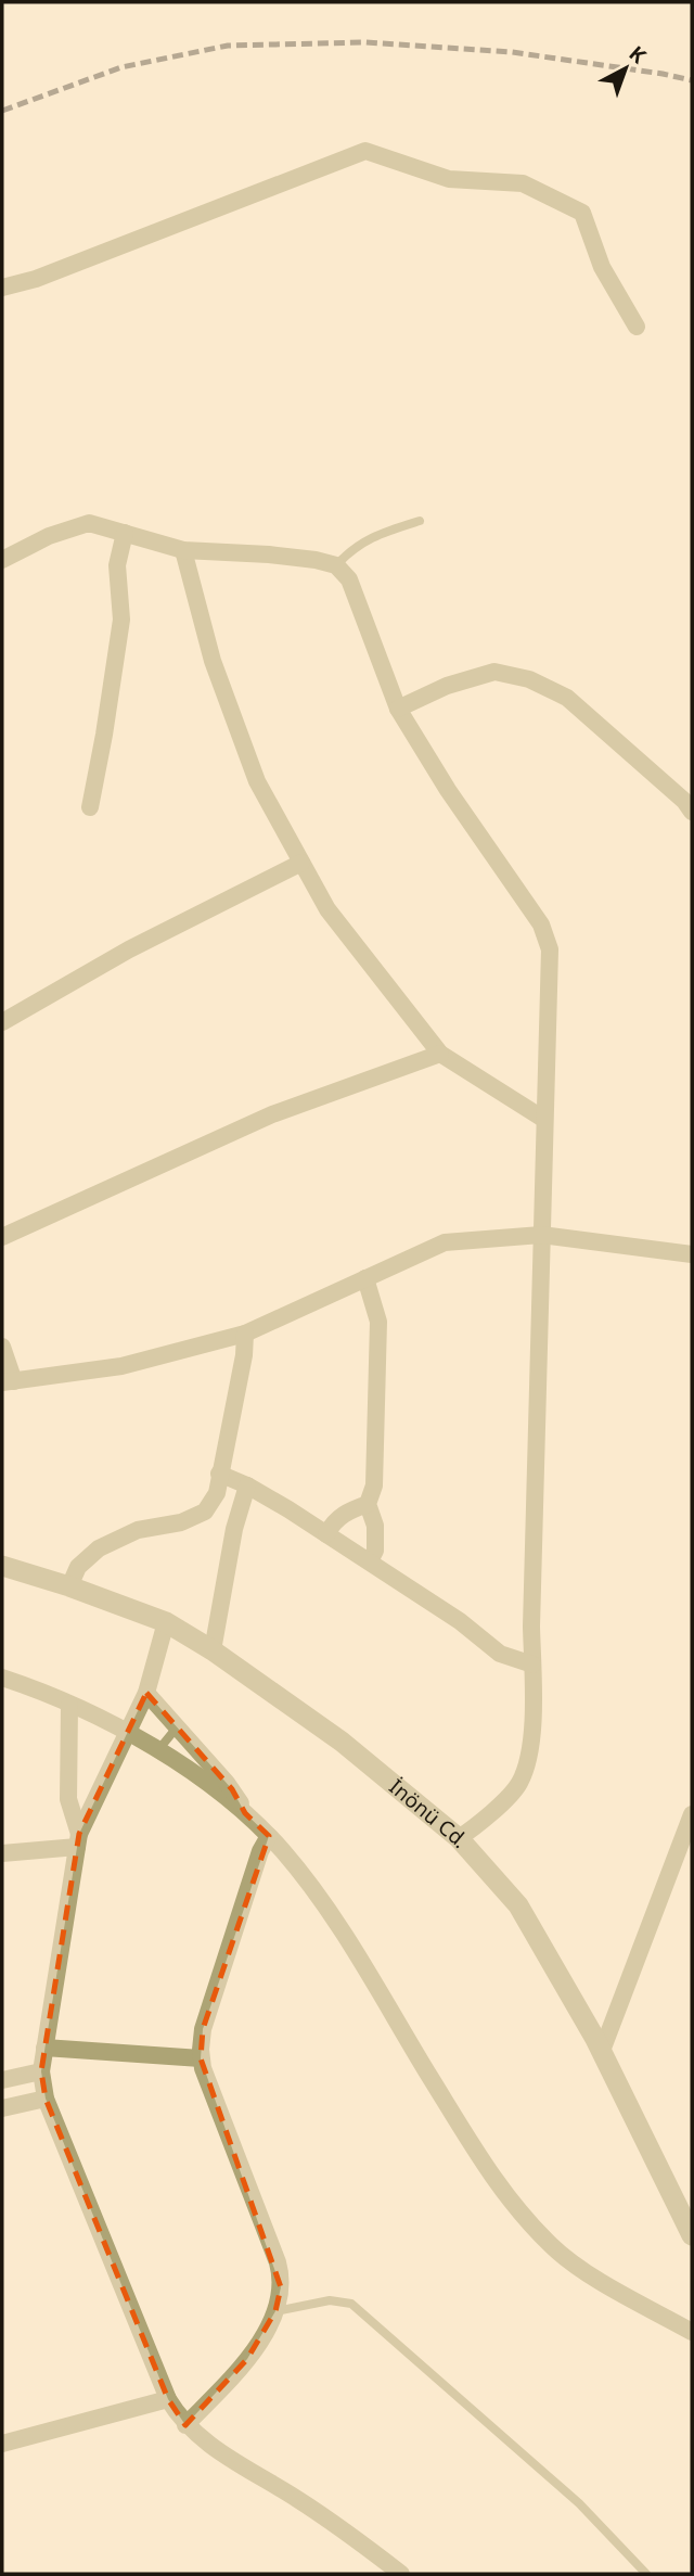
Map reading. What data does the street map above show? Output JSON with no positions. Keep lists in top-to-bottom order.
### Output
{
  "streets": {
    "street": ["İnönü Cd."]
  },
  "north": "top right"
}
